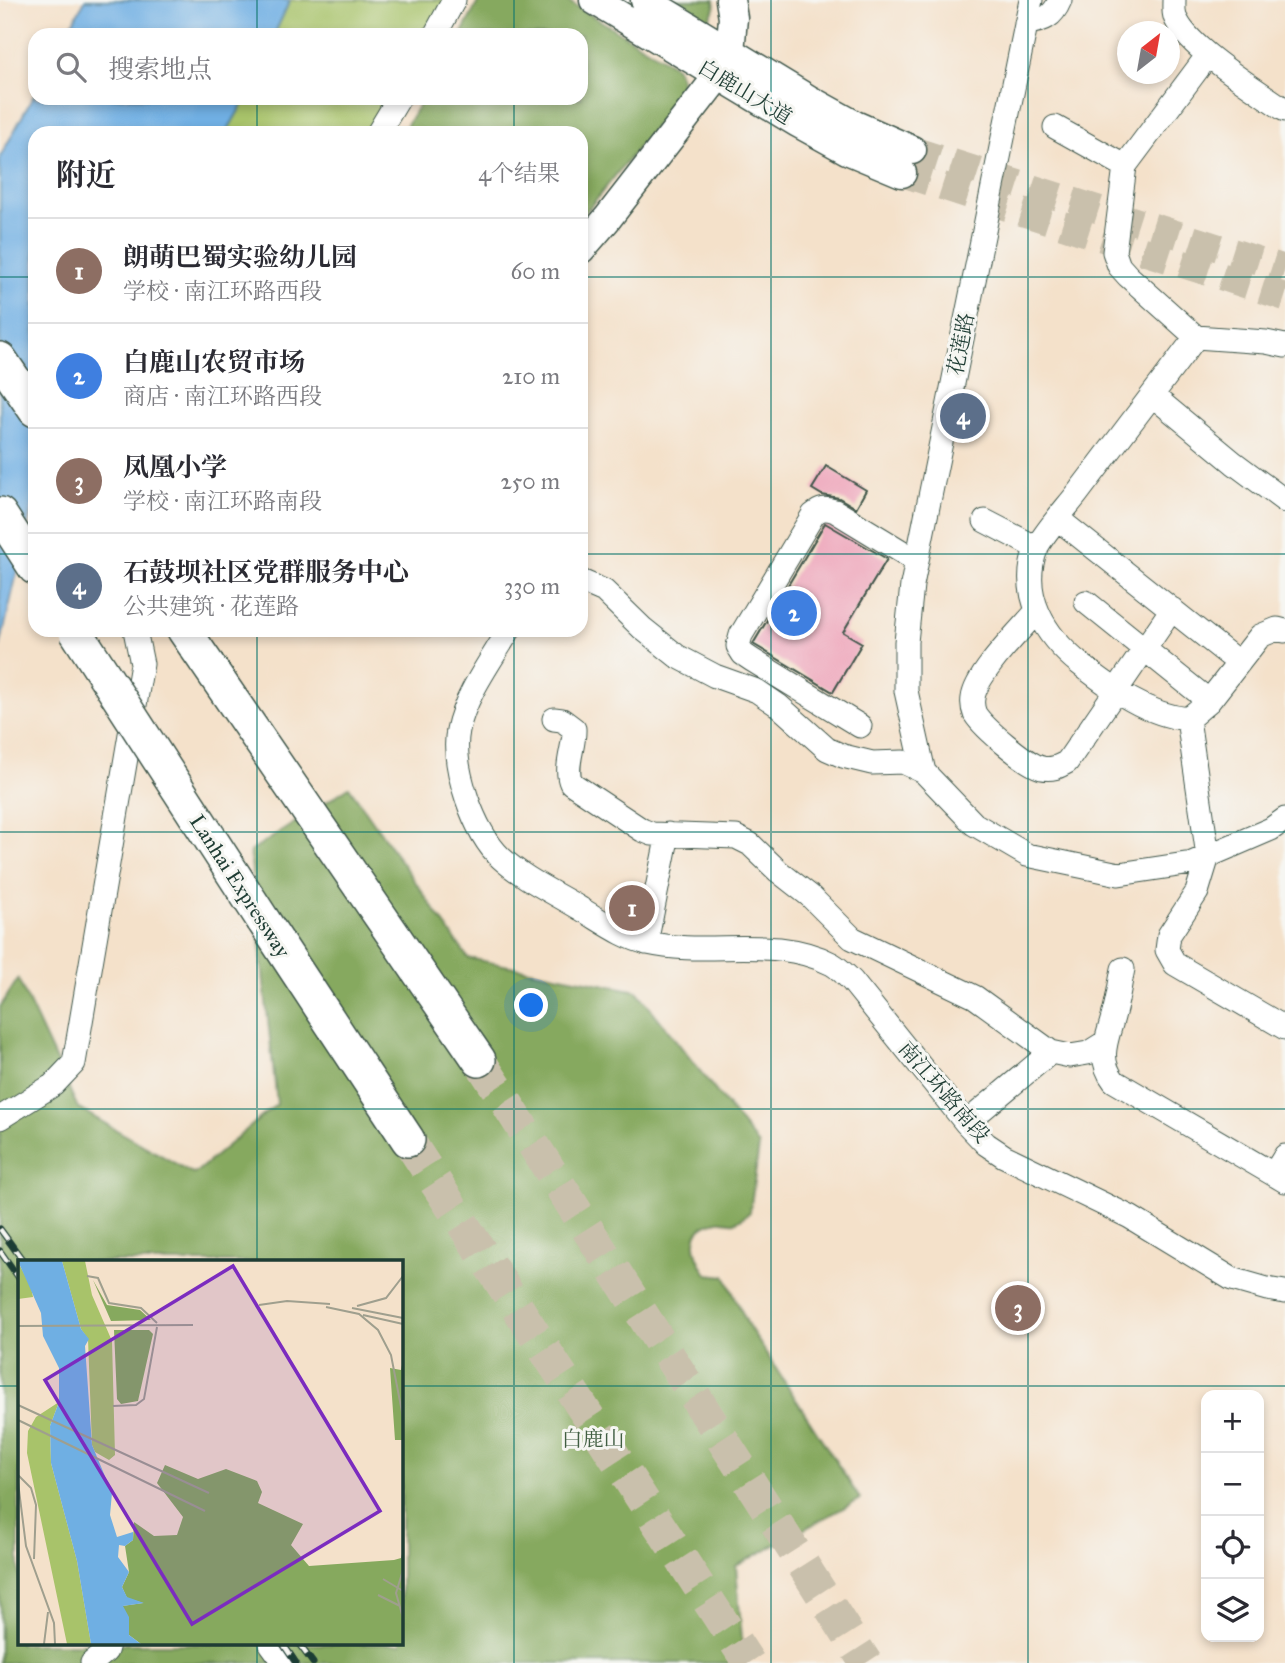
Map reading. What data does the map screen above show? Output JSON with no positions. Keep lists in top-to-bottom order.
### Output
{
  "streets": {
    "highway": ["Lanhai Expressway"],
    "main road": ["白鹿山大道"],
    "street": ["花莲路", "南江环路南段"]
  },
  "parks": ["白鹿山"],
  "north": "top right",
  "page": {
    "search": "搜索地点",
    "heading": ["附近", "4个结果"],
    "list": [
      {
        "mark": "1",
        "name": "朗萌巴蜀实验幼儿园",
        "note": "学校 · 南江环路西段",
        "value": "60 m"
      },
      {
        "mark": "2",
        "name": "白鹿山农贸市场",
        "note": "商店 · 南江环路西段",
        "value": "210 m"
      },
      {
        "mark": "3",
        "name": "凤凰小学",
        "note": "学校 · 南江环路南段",
        "value": "250 m"
      },
      {
        "mark": "4",
        "name": "石鼓坝社区党群服务中心",
        "note": "公共建筑 · 花莲路",
        "value": "330 m"
      }
    ],
    "pins": [
      "4",
      "2",
      "1",
      "3"
    ],
    "map_buttons": ["+", "−"]
  }
}
